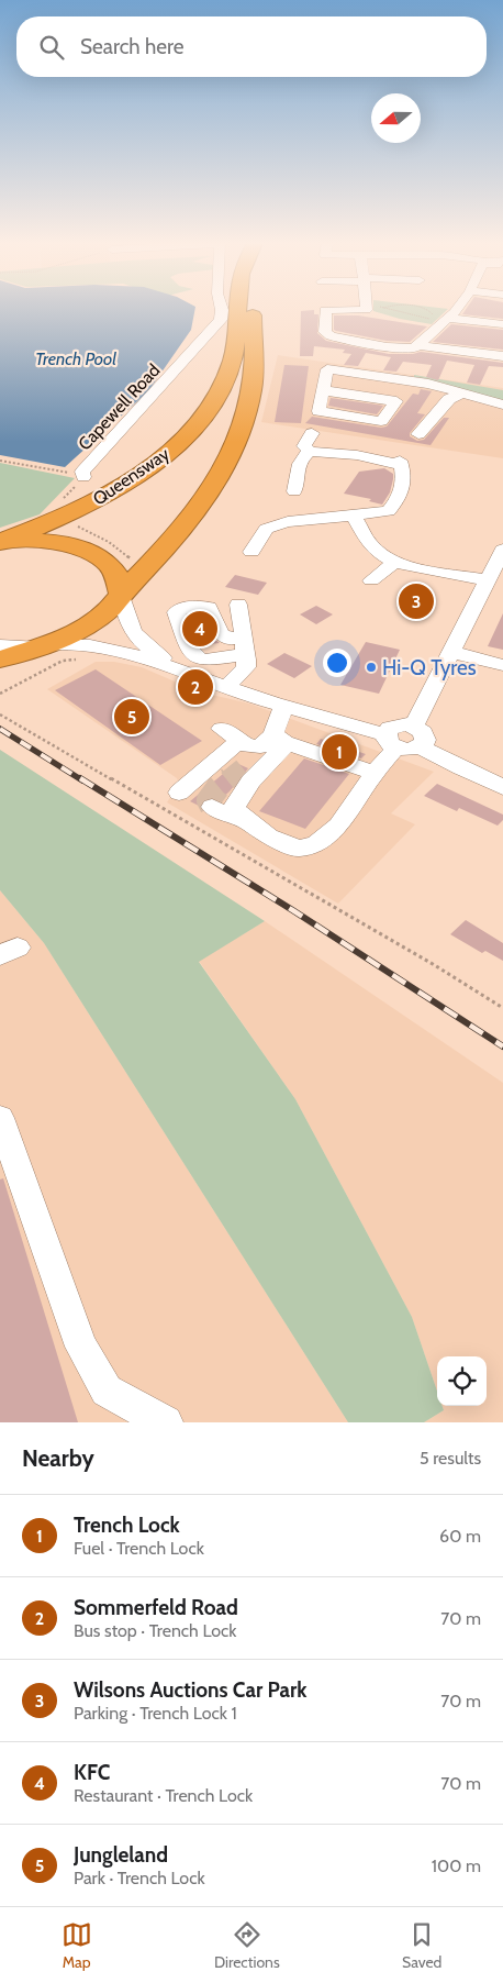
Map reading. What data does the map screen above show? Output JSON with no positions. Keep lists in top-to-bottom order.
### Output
{
  "streets": {
    "highway": ["Queensway"],
    "street": ["Capewell Road"]
  },
  "water": ["Trench Pool"],
  "places": ["Hi-Q Tyres"],
  "north": "left",
  "page": {
    "search": "Search here",
    "pins": [
      "3",
      "4",
      "2",
      "5",
      "1"
    ],
    "heading": ["Nearby", "5 results"],
    "list": [
      {
        "mark": "1",
        "name": "Trench Lock",
        "note": "Fuel · Trench Lock",
        "value": "60 m"
      },
      {
        "mark": "2",
        "name": "Sommerfeld Road",
        "note": "Bus stop · Trench Lock",
        "value": "70 m"
      },
      {
        "mark": "3",
        "name": "Wilsons Auctions Car Park",
        "note": "Parking · Trench Lock 1",
        "value": "70 m"
      },
      {
        "mark": "4",
        "name": "KFC",
        "note": "Restaurant · Trench Lock",
        "value": "70 m"
      },
      {
        "mark": "5",
        "name": "Jungleland",
        "note": "Park · Trench Lock",
        "value": "100 m"
      }
    ],
    "nav": ["Map", "Directions", "Saved"]
  }
}
